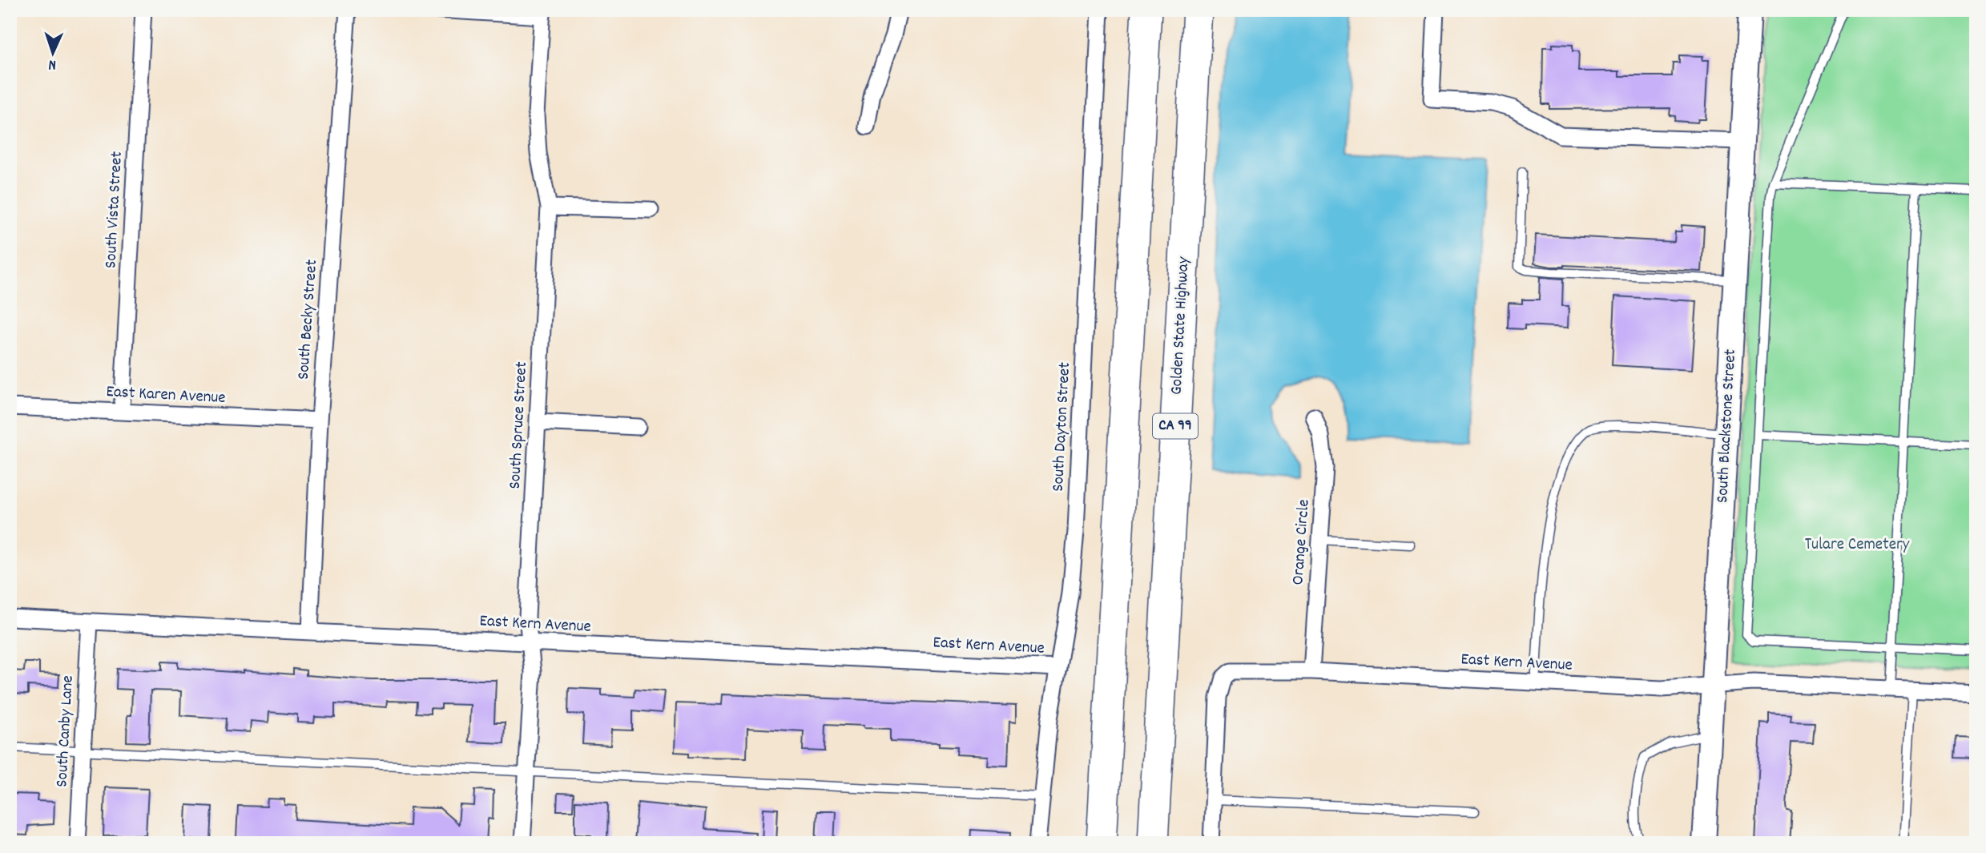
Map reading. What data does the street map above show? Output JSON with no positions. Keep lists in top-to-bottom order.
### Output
{
  "streets": {
    "highway": ["Golden State Highway", "CA 99"],
    "main road": ["South Blackstone Street"],
    "street": [
      "South Vista Street",
      "South Becky Street",
      "East Karen Avenue",
      "South Spruce Street",
      "South Dayton Street",
      "Orange Circle",
      "East Kern Avenue",
      "South Canby Lane"
    ]
  },
  "crossings": [
    ["South Vista Street", "East Karen Avenue"],
    ["South Becky Street", "East Karen Avenue"],
    ["South Becky Street", "East Kern Avenue"],
    ["South Spruce Street", "East Kern Avenue"],
    ["South Blackstone Street", "East Kern Avenue"],
    ["South Dayton Street", "East Kern Avenue"],
    ["Orange Circle", "East Kern Avenue"],
    ["East Kern Avenue", "South Canby Lane"]
  ],
  "parks": ["Tulare Cemetery"],
  "north": "bottom"
}
